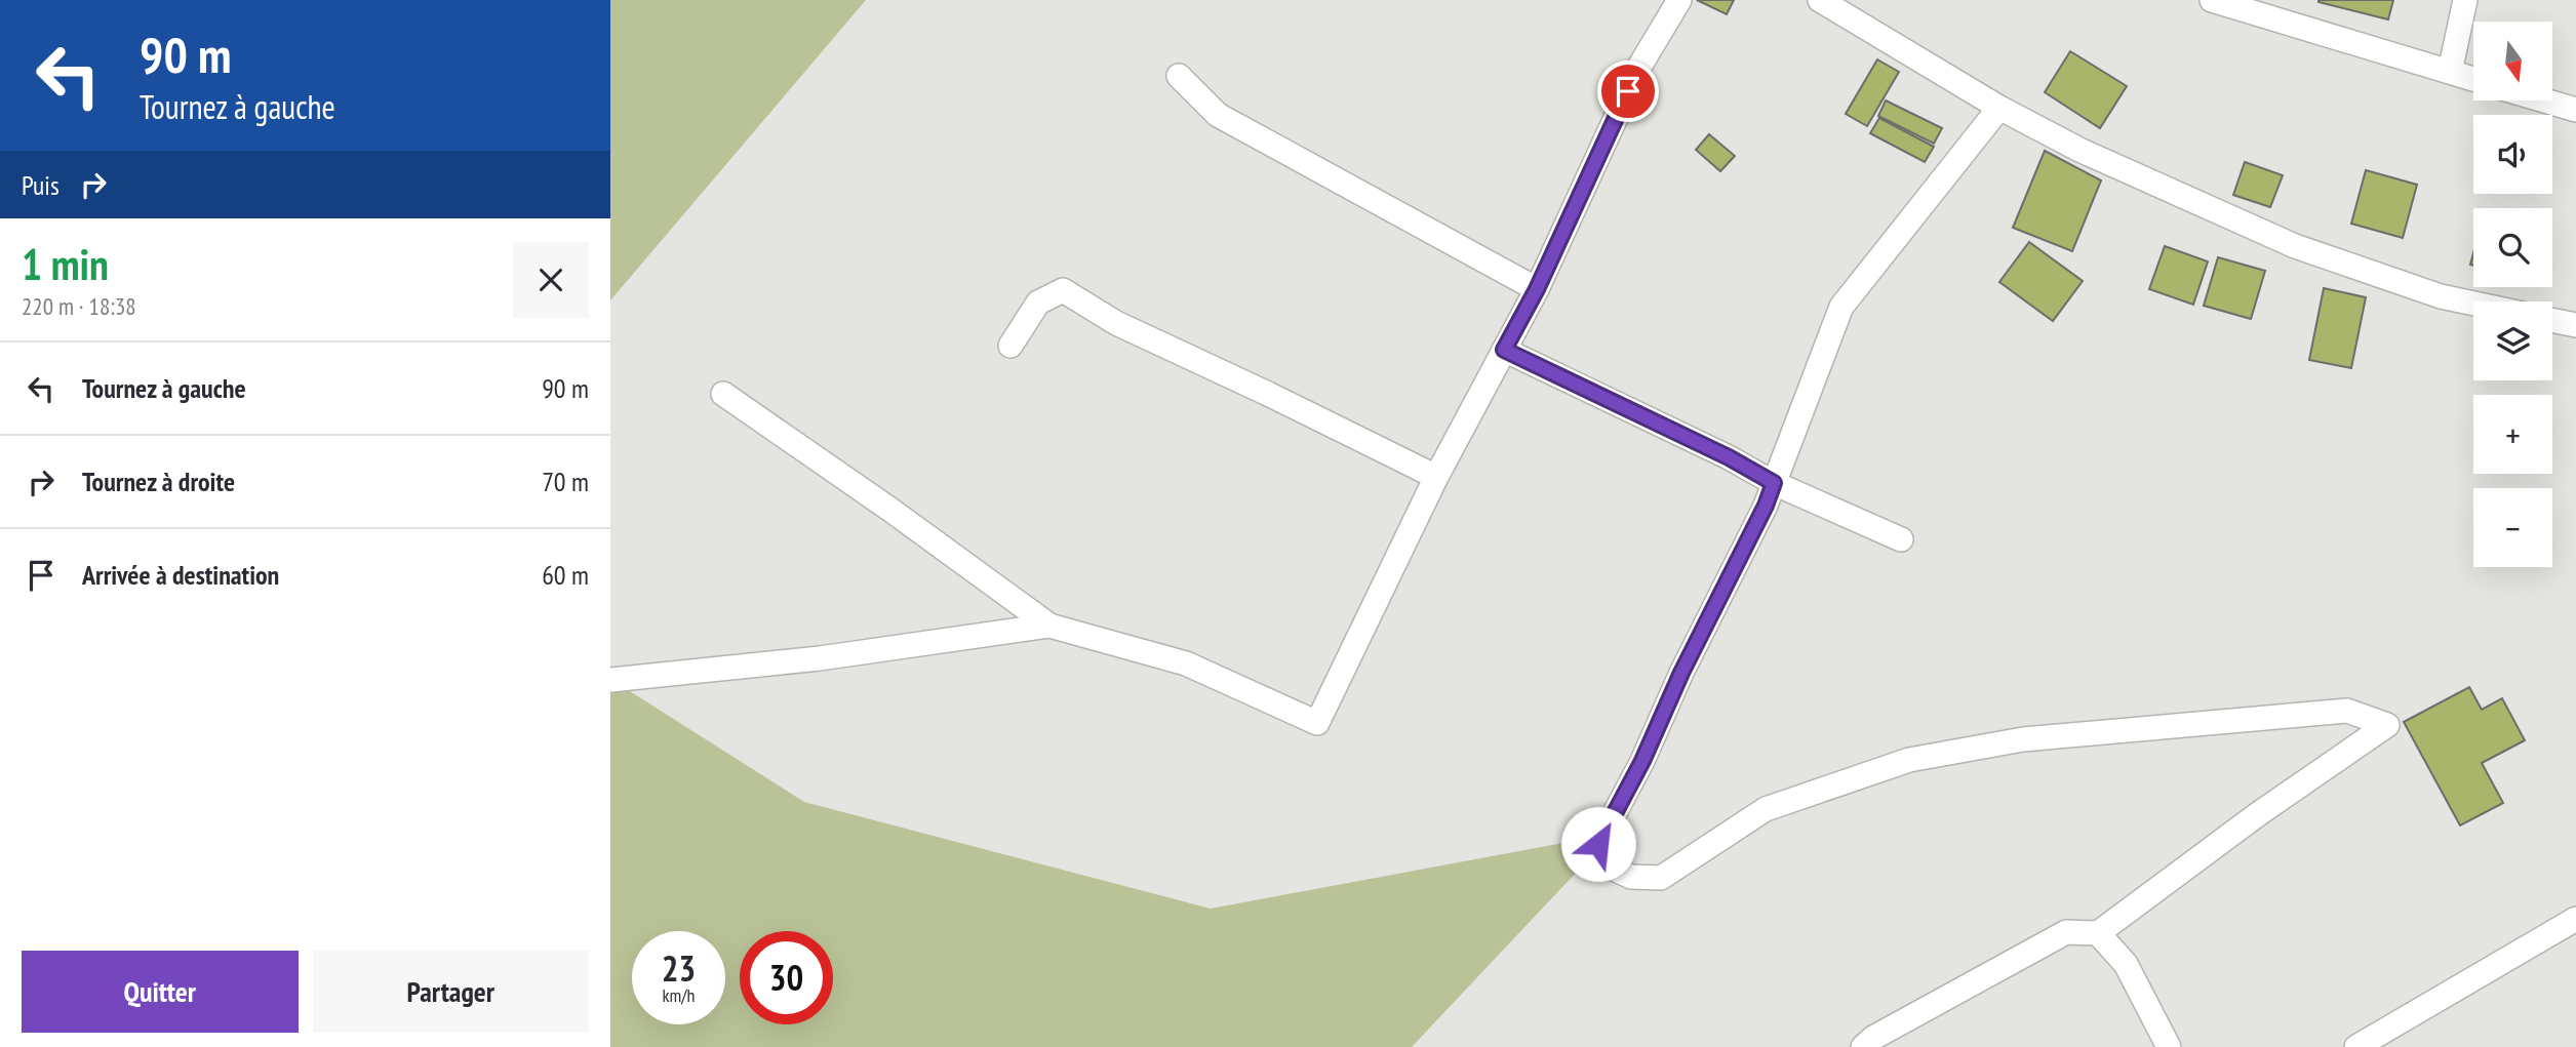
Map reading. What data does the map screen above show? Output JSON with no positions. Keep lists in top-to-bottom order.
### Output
{
  "north": "bottom",
  "page": {
    "turn": ["90 m", "Tournez à gauche"],
    "map_buttons": ["+", "−"],
    "then": "Puis",
    "heading": ["1 min", "220 m · 18:38"],
    "list": [
      {
        "name": "Tournez à gauche",
        "value": "90 m"
      },
      {
        "name": "Tournez à droite",
        "value": "70 m"
      },
      {
        "name": "Arrivée à destination",
        "value": "60 m"
      }
    ],
    "speed": "23 km/h",
    "limit": "30",
    "buttons": ["Quitter", "Partager"]
  }
}
